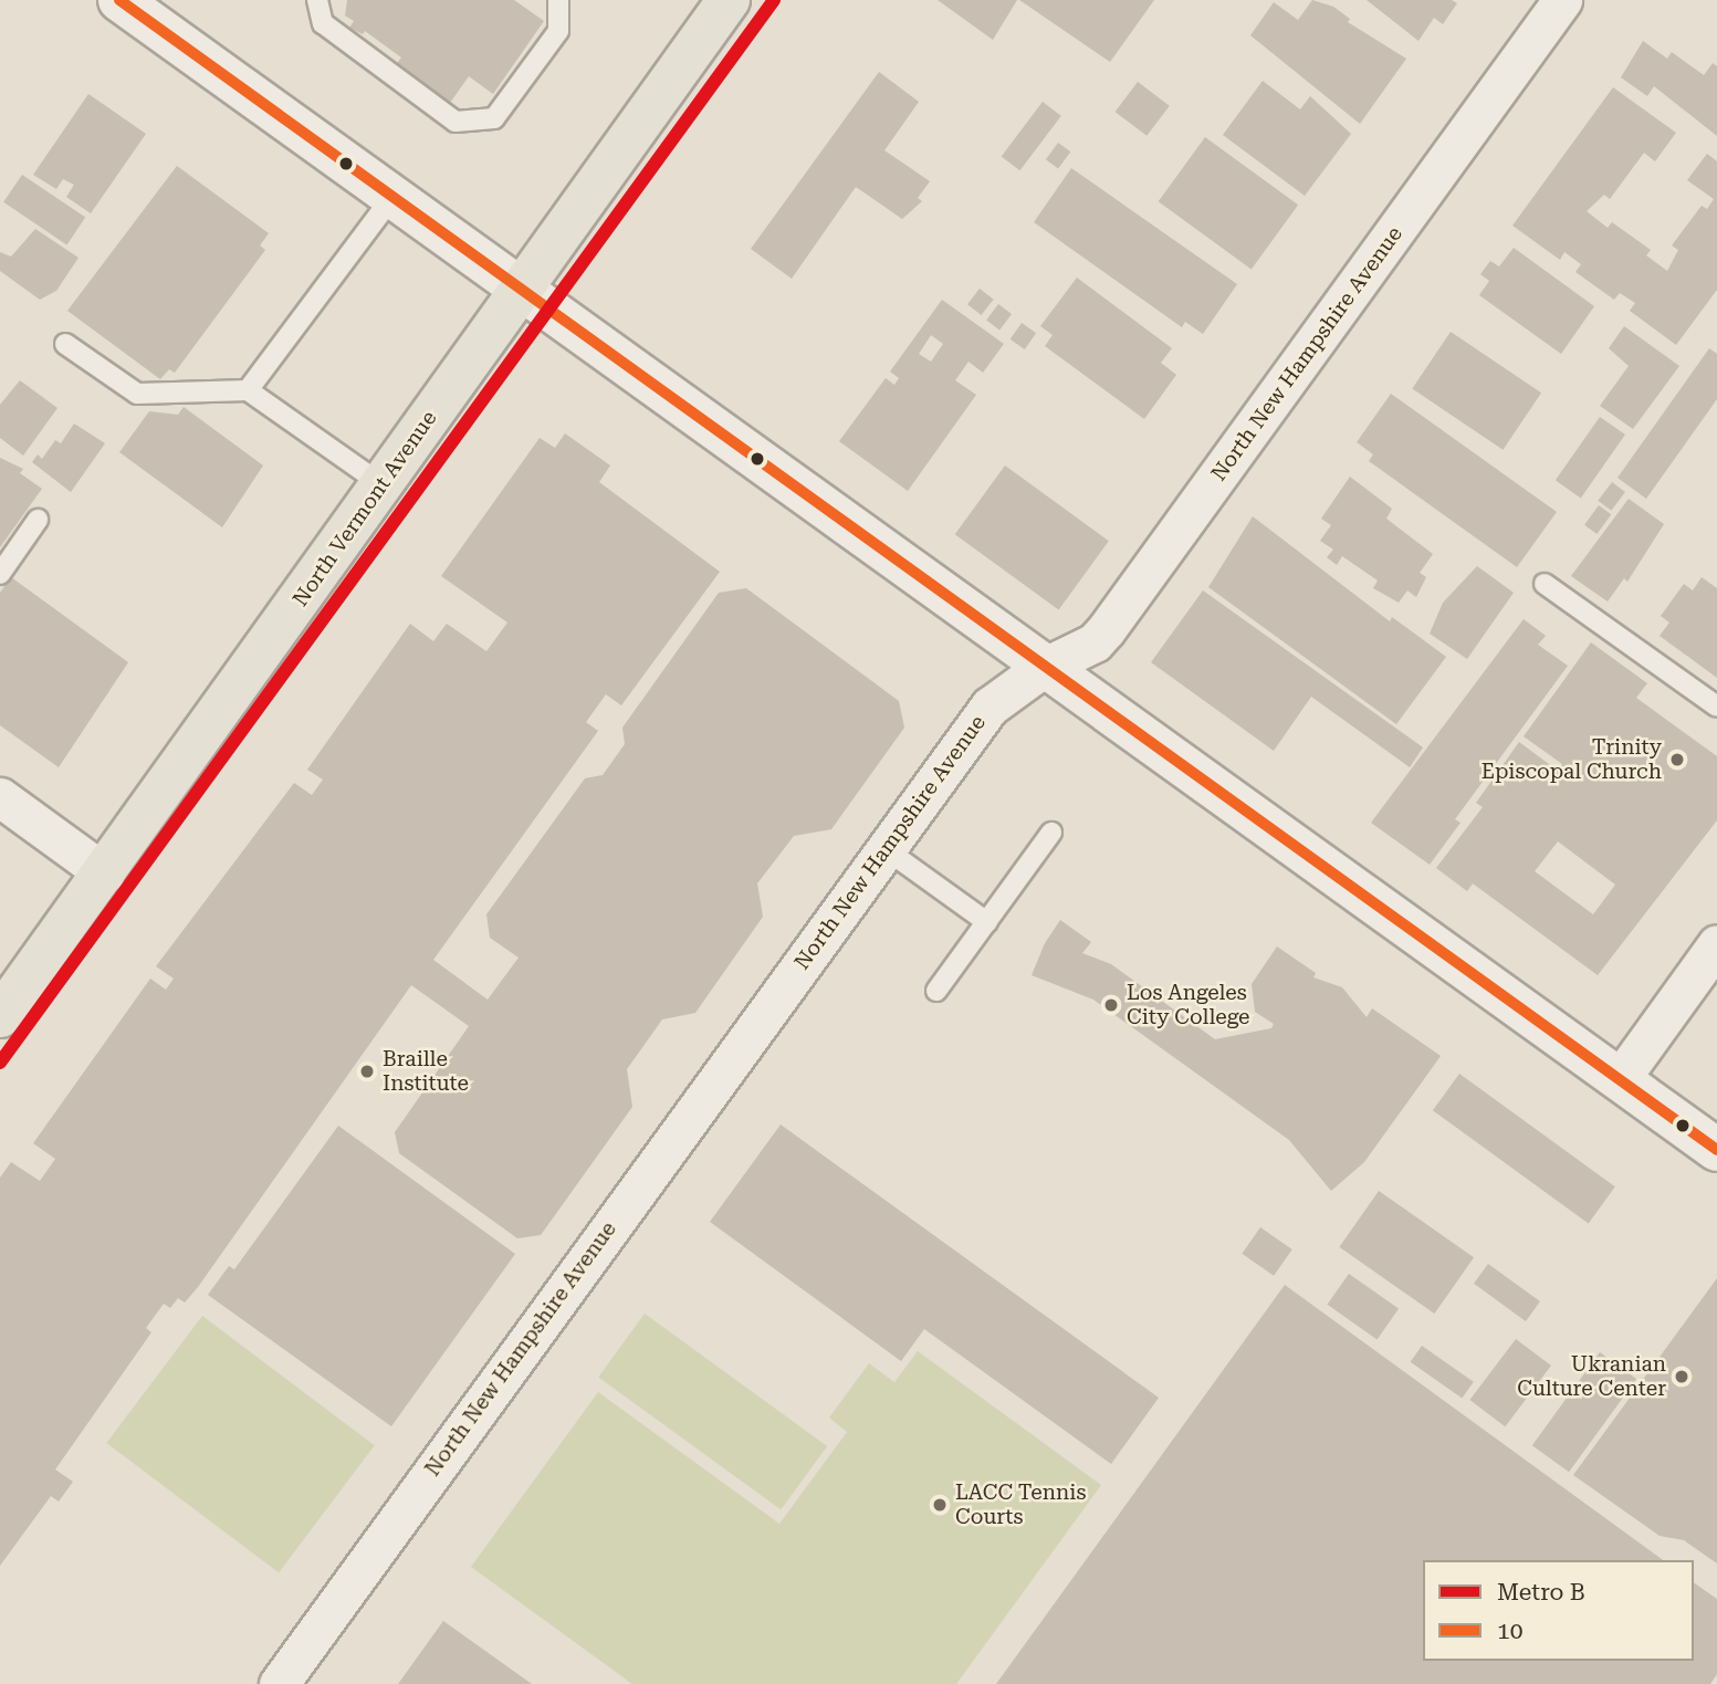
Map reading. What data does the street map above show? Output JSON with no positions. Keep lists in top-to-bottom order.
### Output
{
  "streets": {
    "main road": ["North Vermont Avenue"],
    "street": ["North New Hampshire Avenue"]
  },
  "places": [
    "Trinity Episcopal Church",
    "Los Angeles City College",
    "Braille Institute",
    "Ukranian Culture Center",
    "LACC Tennis Courts"
  ],
  "lines": ["metro line B", "transit line 10"],
  "legend": ["Metro B", "10"]
}
